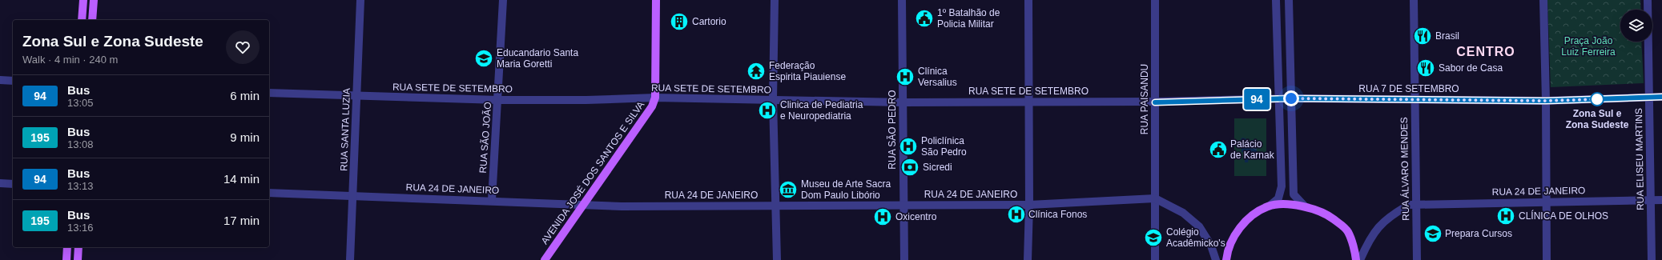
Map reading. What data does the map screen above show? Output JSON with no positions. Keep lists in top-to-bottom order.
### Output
{
  "streets": {
    "main road": ["AVENIDA JOSÉ DOS SANTOS E SILVA"],
    "street": [
      "RUA SETE DE SETEMBRO",
      "RUA 7 DE SETEMBRO",
      "RUA PAISANDU",
      "RUA SANTA LUZIA",
      "RUA SÃO PEDRO",
      "RUA SÃO JOÃO",
      "RUA ELISEU MARTINS",
      "RUA ÁLVARO MENDES",
      "RUA 24 DE JANEIRO"
    ]
  },
  "crossings": [
    ["RUA SETE DE SETEMBRO", "RUA 7 DE SETEMBRO"],
    ["RUA SETE DE SETEMBRO", "RUA PAISANDU"],
    ["RUA SETE DE SETEMBRO", "RUA SANTA LUZIA"],
    ["RUA SETE DE SETEMBRO", "RUA SÃO PEDRO"],
    ["RUA SETE DE SETEMBRO", "RUA SÃO JOÃO"],
    ["RUA SETE DE SETEMBRO", "AVENIDA JOSÉ DOS SANTOS E SILVA"],
    ["RUA 7 DE SETEMBRO", "RUA PAISANDU"],
    ["RUA 7 DE SETEMBRO", "RUA ELISEU MARTINS"],
    ["RUA 7 DE SETEMBRO", "RUA ÁLVARO MENDES"],
    ["RUA PAISANDU", "RUA 24 DE JANEIRO"],
    ["RUA SANTA LUZIA", "RUA 24 DE JANEIRO"],
    ["RUA SÃO PEDRO", "RUA 24 DE JANEIRO"],
    ["RUA SÃO JOÃO", "RUA 24 DE JANEIRO"],
    ["RUA ELISEU MARTINS", "RUA 24 DE JANEIRO"],
    ["RUA ÁLVARO MENDES", "RUA 24 DE JANEIRO"],
    ["AVENIDA JOSÉ DOS SANTOS E SILVA", "RUA 24 DE JANEIRO"]
  ],
  "districts": ["CENTRO"],
  "parks": ["Praça João Luiz Ferreira"],
  "places": {
    "public building": ["1º Batalhão de Policia Militar", "Palácio de Karnak"],
    "building": ["Cartorio"],
    "restaurant": ["Brasil", "Sabor de Casa"],
    "school or university": ["Educandario Santa Maria Goretti", "Prepara Cursos", "Colégio Acadêmicko's"],
    "temple": ["Federação Espirita Piauiense"],
    "hospital": [
      "Clínica Versalius",
      "Clinica de Pediatria e Neuropediatria",
      "Policlínica São Pedro",
      "Clínica Fonos",
      "CLÍNICA DE OLHOS",
      "Oxicentro"
    ],
    "other": ["Zona Sul e Zona Sudeste"],
    "bank": ["Sicredi"],
    "museum": ["Museu de Arte Sacra Dom Paulo Libório"]
  },
  "lines": ["bus line 94"],
  "page": {
    "on_map": "94",
    "heading": ["Zona Sul e Zona Sudeste", "Walk · 4 min · 240 m"],
    "list": [
      {
        "mark": "94",
        "name": "Bus",
        "note": "13:05",
        "value": "6 min"
      },
      {
        "mark": "195",
        "name": "Bus",
        "note": "13:08",
        "value": "9 min"
      },
      {
        "mark": "94",
        "name": "Bus",
        "note": "13:13",
        "value": "14 min"
      },
      {
        "mark": "195",
        "name": "Bus",
        "note": "13:16",
        "value": "17 min"
      }
    ]
  }
}
